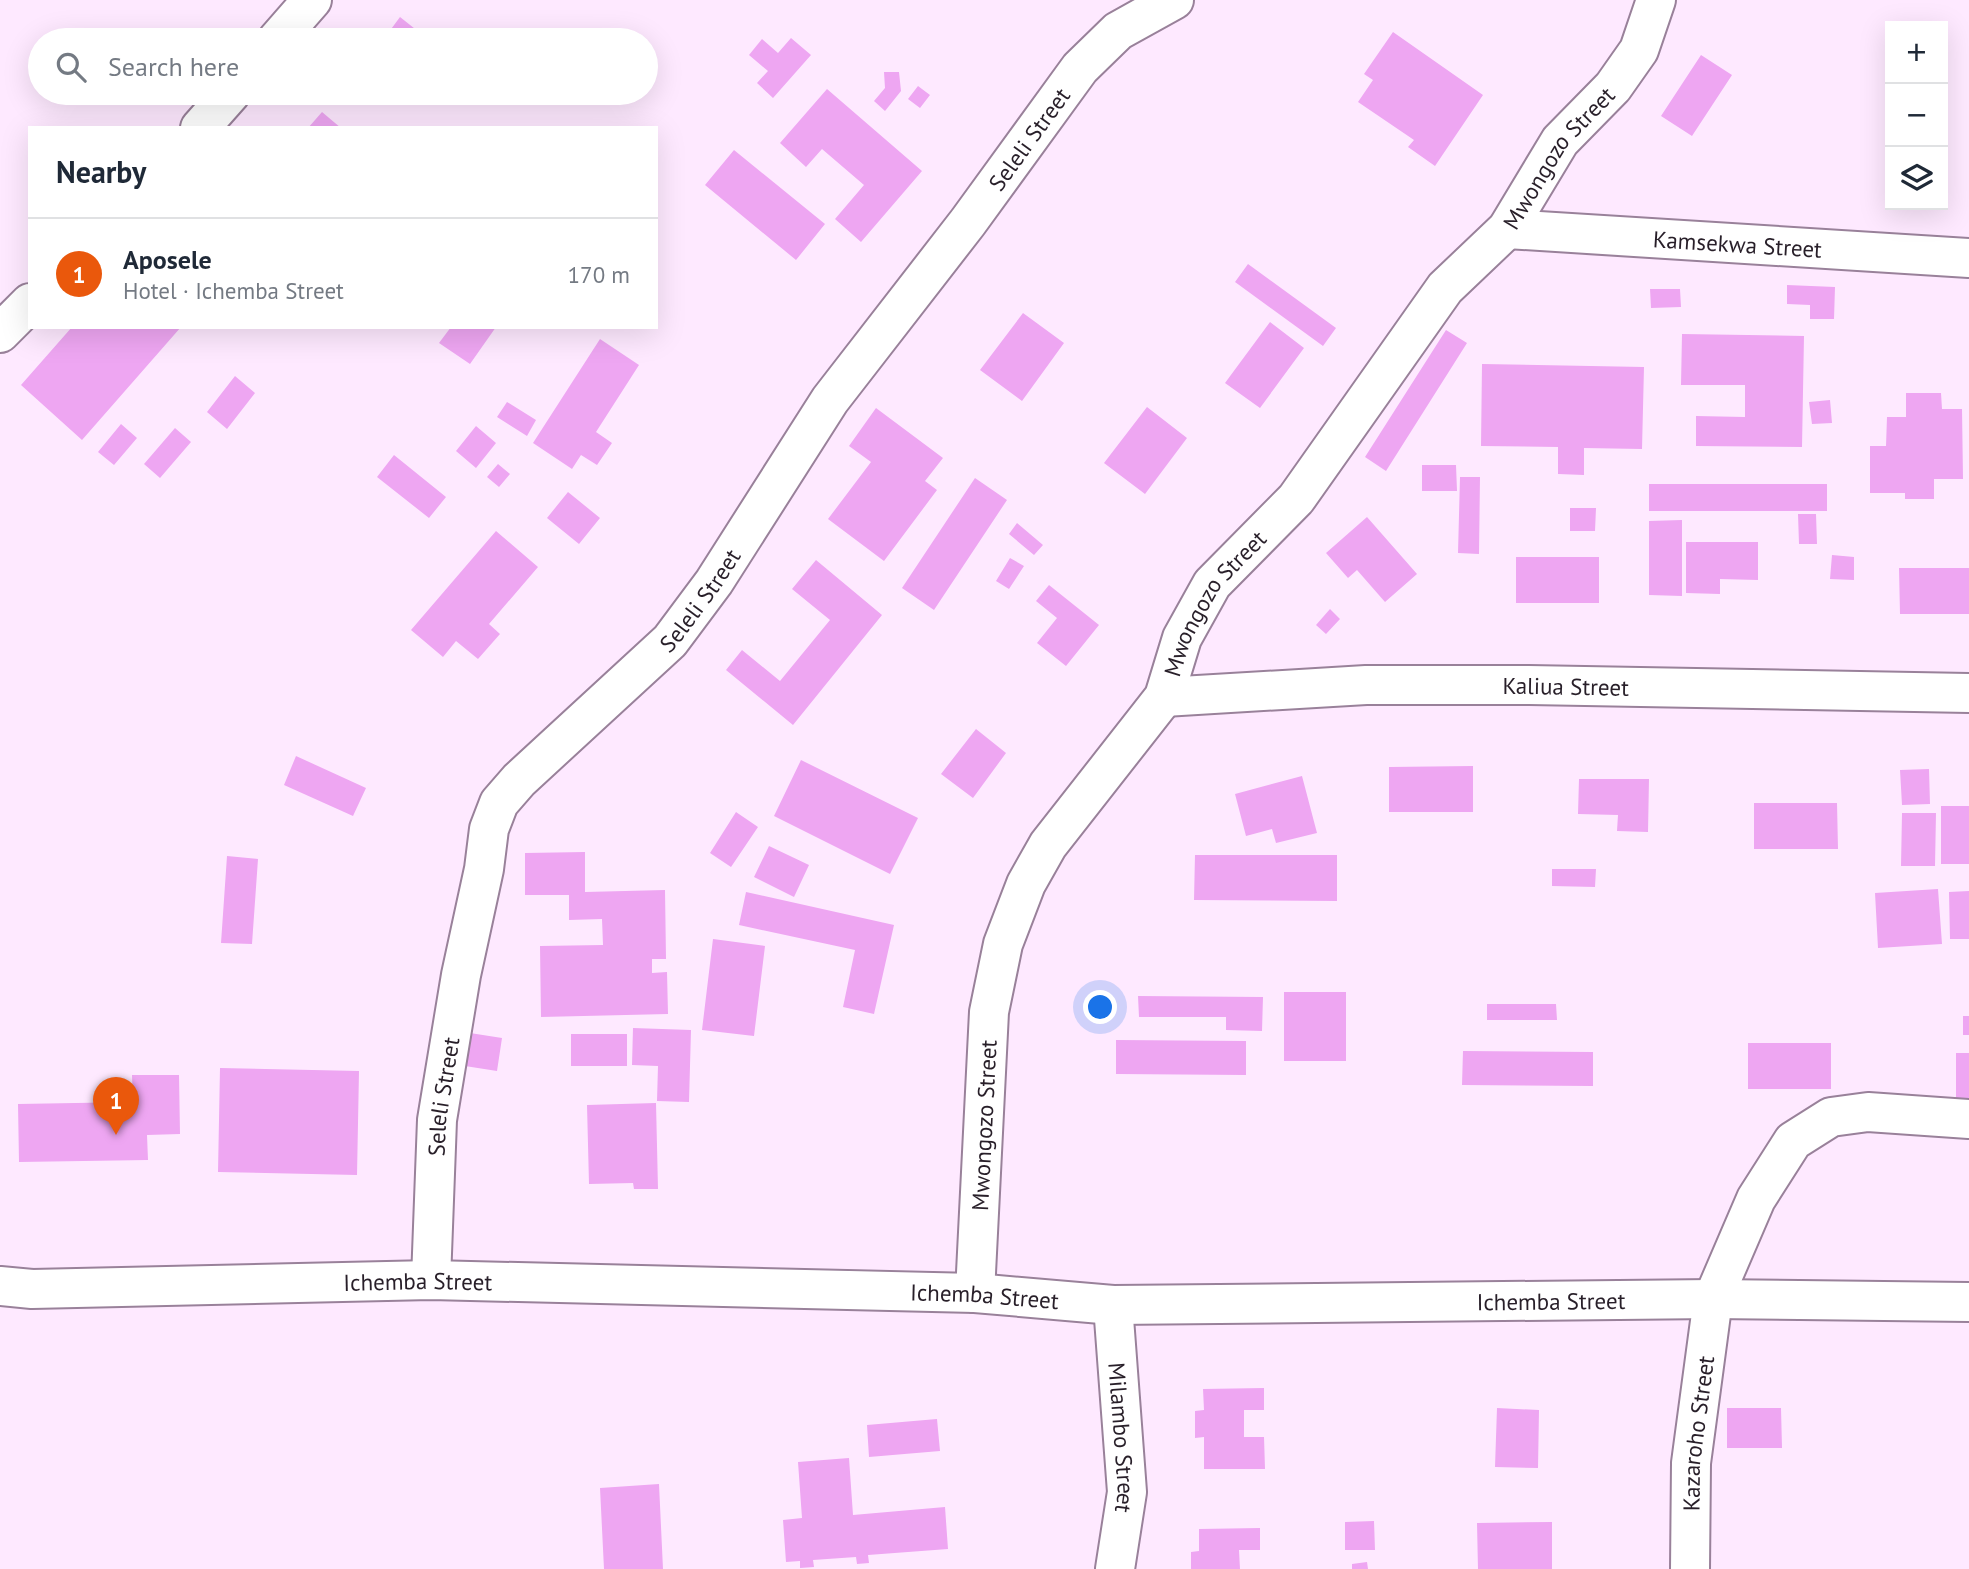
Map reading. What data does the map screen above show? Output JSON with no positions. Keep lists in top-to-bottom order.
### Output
{
  "streets": {
    "street": [
      "Seleli Street",
      "Mwongozo Street",
      "Kamsekwa Street",
      "Kaliua Street",
      "Ichemba Street",
      "Kazaroho Street",
      "Milambo Street"
    ]
  },
  "crossings": [
    ["Seleli Street", "Ichemba Street"],
    ["Mwongozo Street", "Kamsekwa Street"],
    ["Mwongozo Street", "Kaliua Street"],
    ["Mwongozo Street", "Ichemba Street"],
    ["Ichemba Street", "Kazaroho Street"],
    ["Ichemba Street", "Milambo Street"]
  ],
  "page": {
    "map_buttons": ["+", "−"],
    "search": "Search here",
    "heading": "Nearby",
    "list": [
      {
        "mark": "1",
        "name": "Aposele",
        "note": "Hotel · Ichemba Street",
        "value": "170 m"
      }
    ],
    "pins": "1"
  }
}
